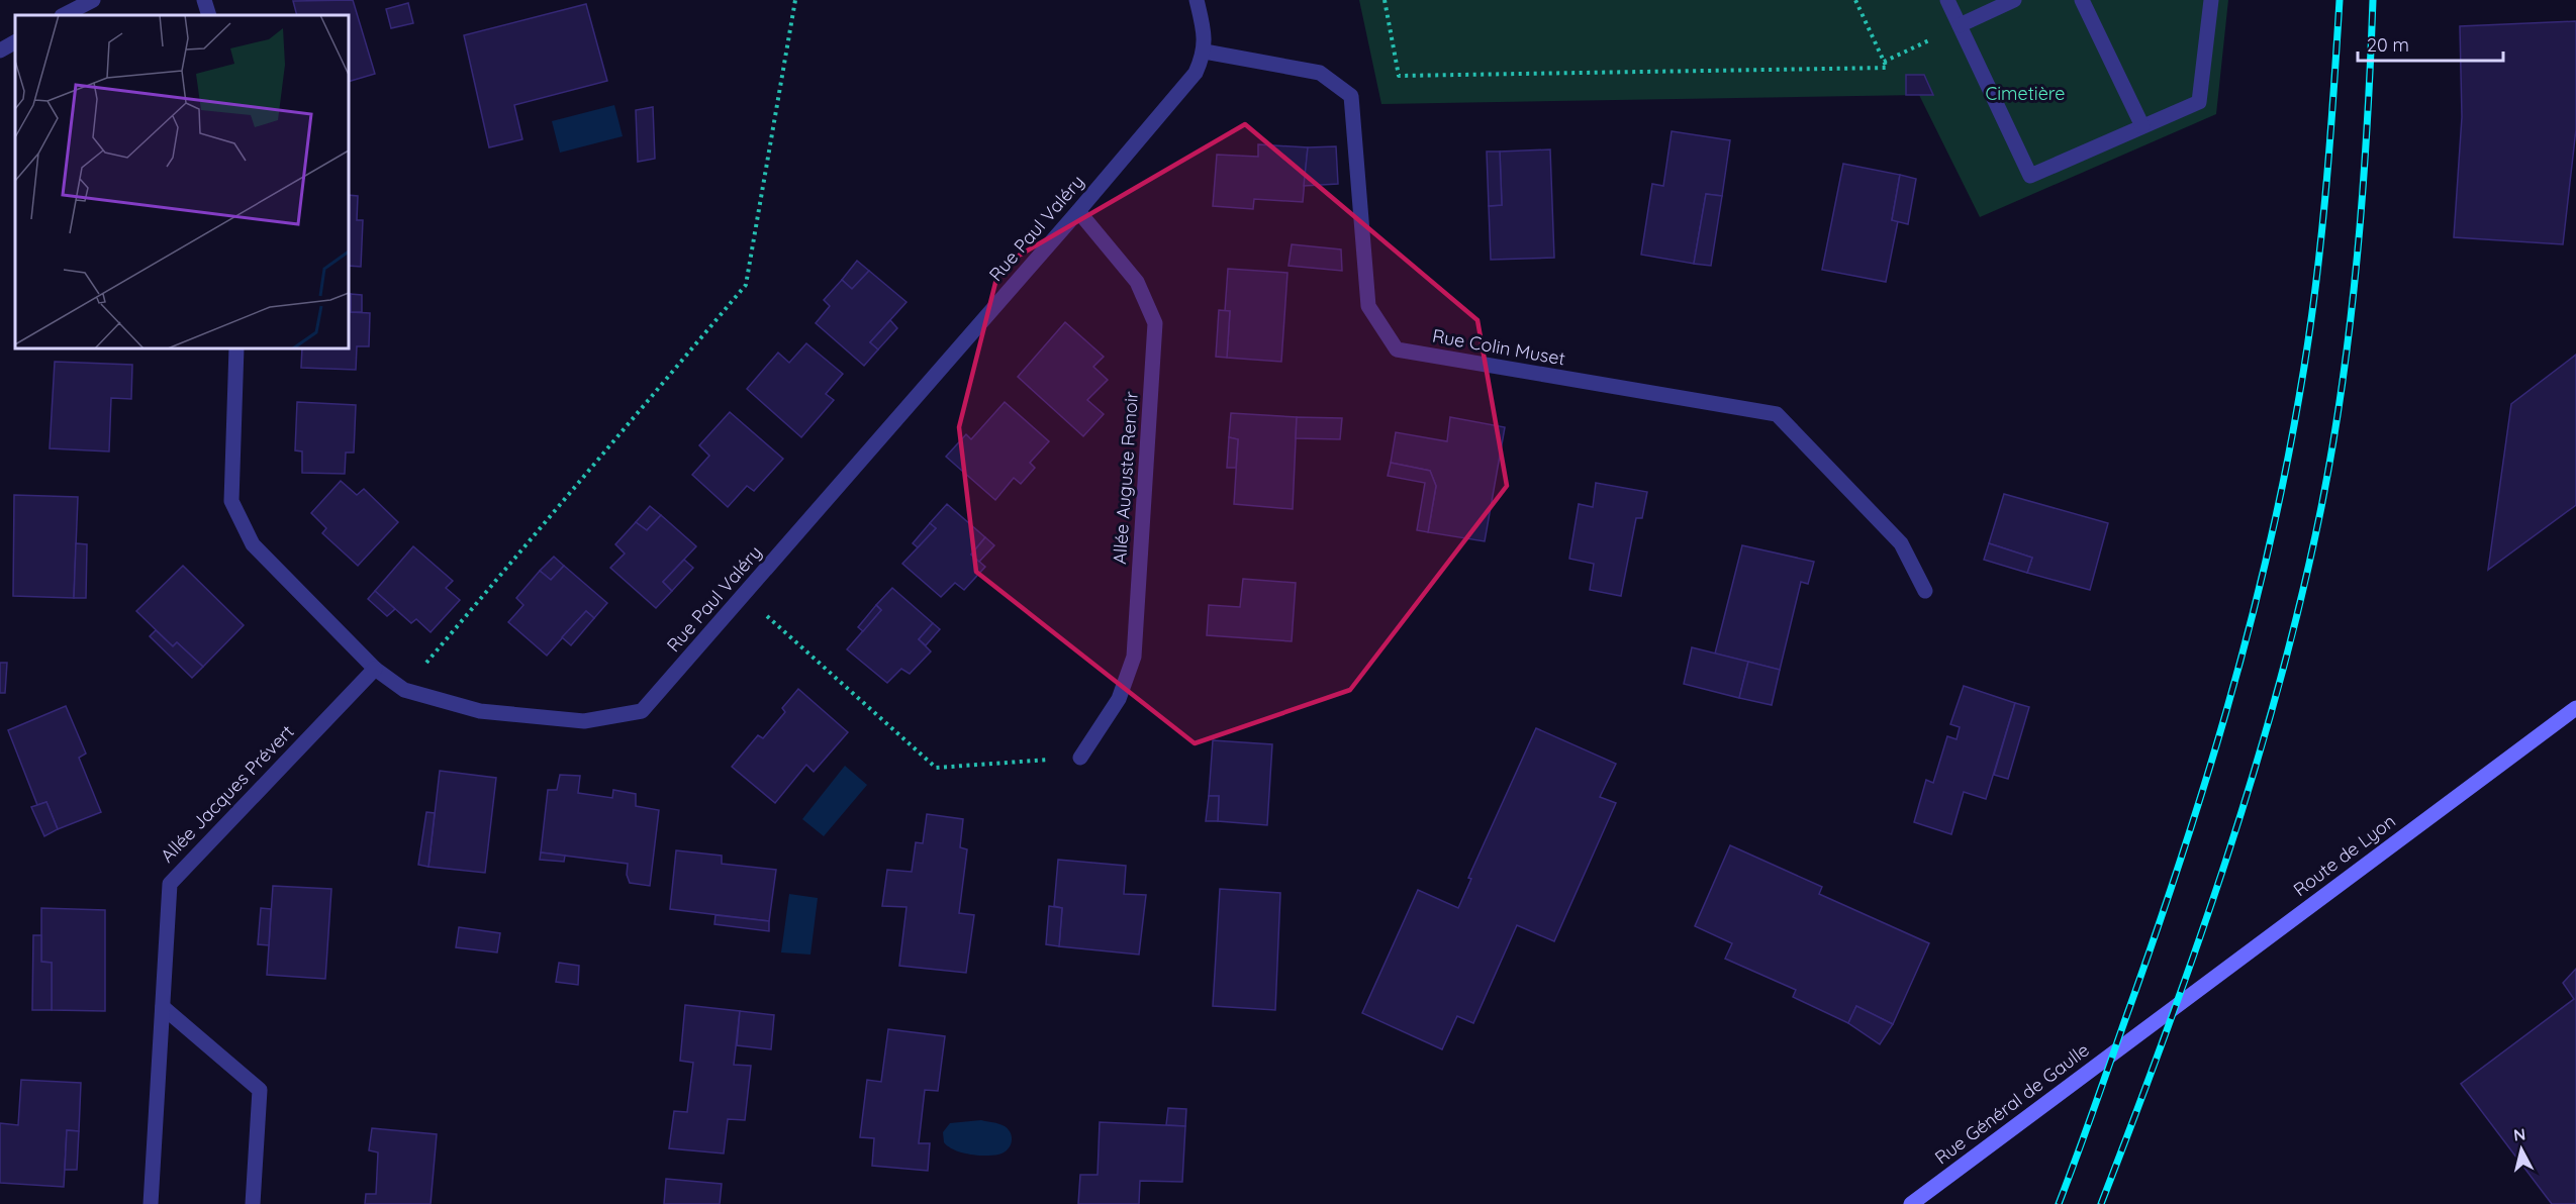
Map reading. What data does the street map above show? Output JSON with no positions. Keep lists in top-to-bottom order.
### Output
{
  "streets": {
    "main road": ["Route de Lyon", "Rue Général de Gaulle"],
    "street": [
      "Rue Paul Valéry",
      "Rue Colin Muset",
      "Allée Auguste Renoir",
      "Allée Jacques Prévert"
    ]
  },
  "crossings": [
    ["Rue Paul Valéry", "Rue Colin Muset"],
    ["Rue Paul Valéry", "Allée Auguste Renoir"],
    ["Rue Paul Valéry", "Allée Jacques Prévert"],
    ["Route de Lyon", "Rue Général de Gaulle"]
  ],
  "parks": ["Cimetière"],
  "scale_bar": "20 m",
  "north": "top"
}
